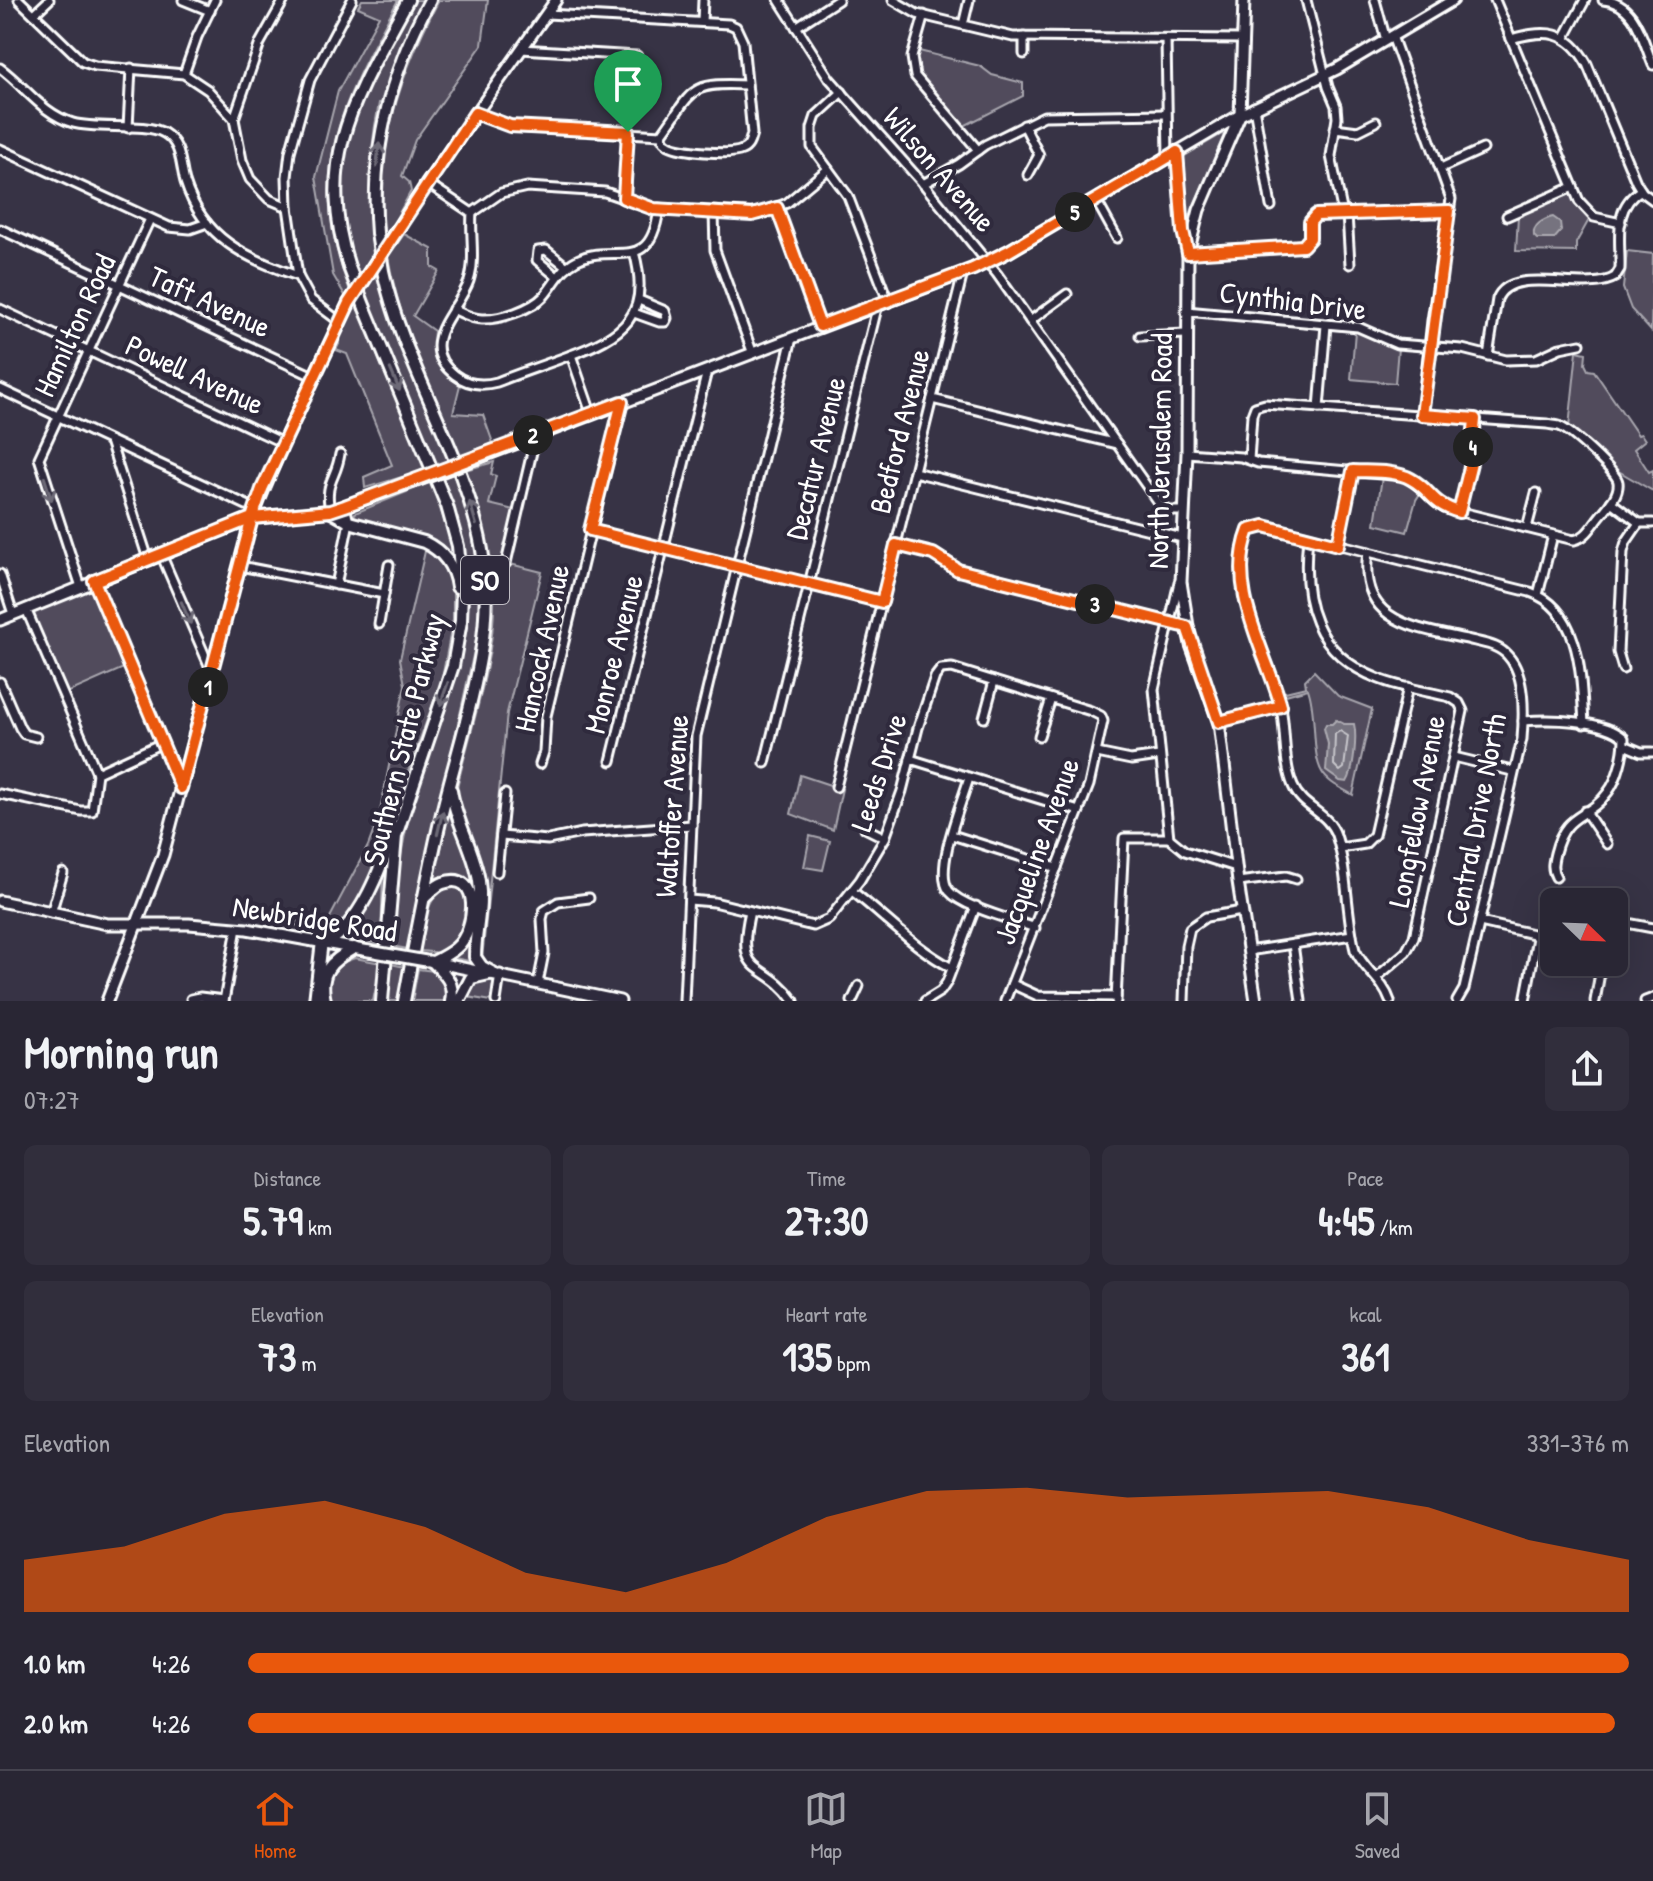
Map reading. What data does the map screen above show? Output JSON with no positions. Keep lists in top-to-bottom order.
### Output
{
  "streets": {
    "highway": ["SO", "Southern State Parkway"],
    "main road": ["North Jerusalem Road", "Newbridge Road"],
    "street": [
      "Wilson Avenue",
      "Cynthia Drive",
      "Taft Avenue",
      "Hamilton Road",
      "Powell Avenue",
      "Bedford Avenue",
      "Decatur Avenue",
      "Hancock Avenue",
      "Monroe Avenue",
      "Leeds Drive",
      "Waltoffer Avenue",
      "Longfellow Avenue",
      "Central Drive North",
      "Jacqueline Avenue"
    ]
  },
  "crossings": [
    ["Wilson Avenue", "North Jerusalem Road"],
    ["Cynthia Drive", "North Jerusalem Road"],
    ["Taft Avenue", "Hamilton Road"],
    ["Hamilton Road", "Powell Avenue"],
    ["Leeds Drive", "Waltoffer Avenue"]
  ],
  "one_way": ["Hamilton Road"],
  "north": "bottom right",
  "page": {
    "pins": [
      "5",
      "2",
      "4",
      "3",
      "1"
    ],
    "heading": ["Morning run", "07:27"],
    "stats": [
      ["Distance", "5.79 km"],
      ["Time", "27:30"],
      ["Pace", "4:45 /km"],
      ["Elevation", "73 m"],
      ["Heart rate", "135 bpm"],
      ["kcal", "361"]
    ],
    "chart": ["Elevation", "331–376 m"],
    "list": [
      {
        "name": "1.0 km",
        "note": "4:26"
      },
      {
        "name": "2.0 km",
        "note": "4:26"
      }
    ],
    "tabs": ["Home", "Map", "Saved"]
  }
}
